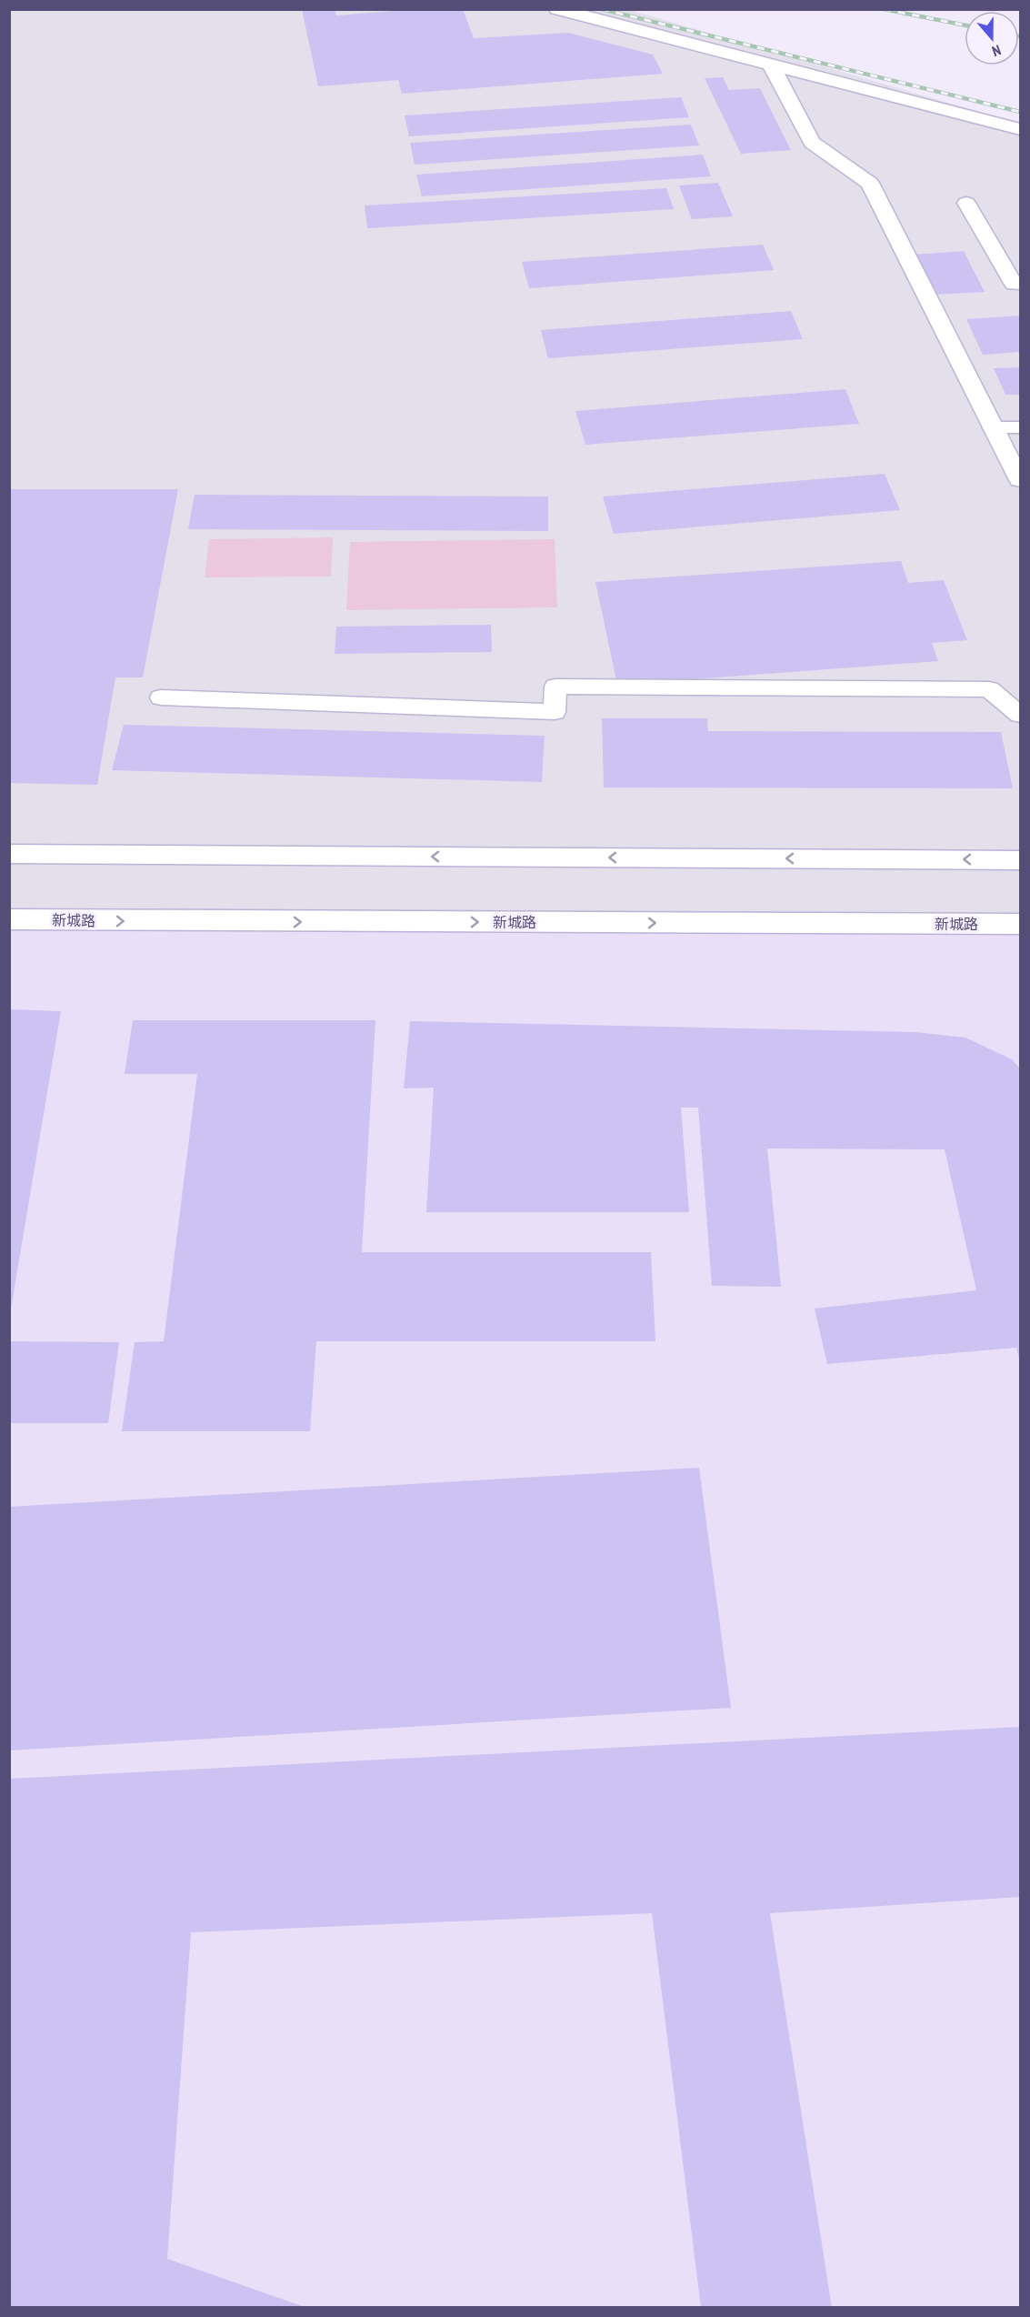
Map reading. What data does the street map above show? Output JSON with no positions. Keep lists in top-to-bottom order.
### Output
{
  "streets": {
    "main road": ["新城路"]
  },
  "north": "bottom"
}
